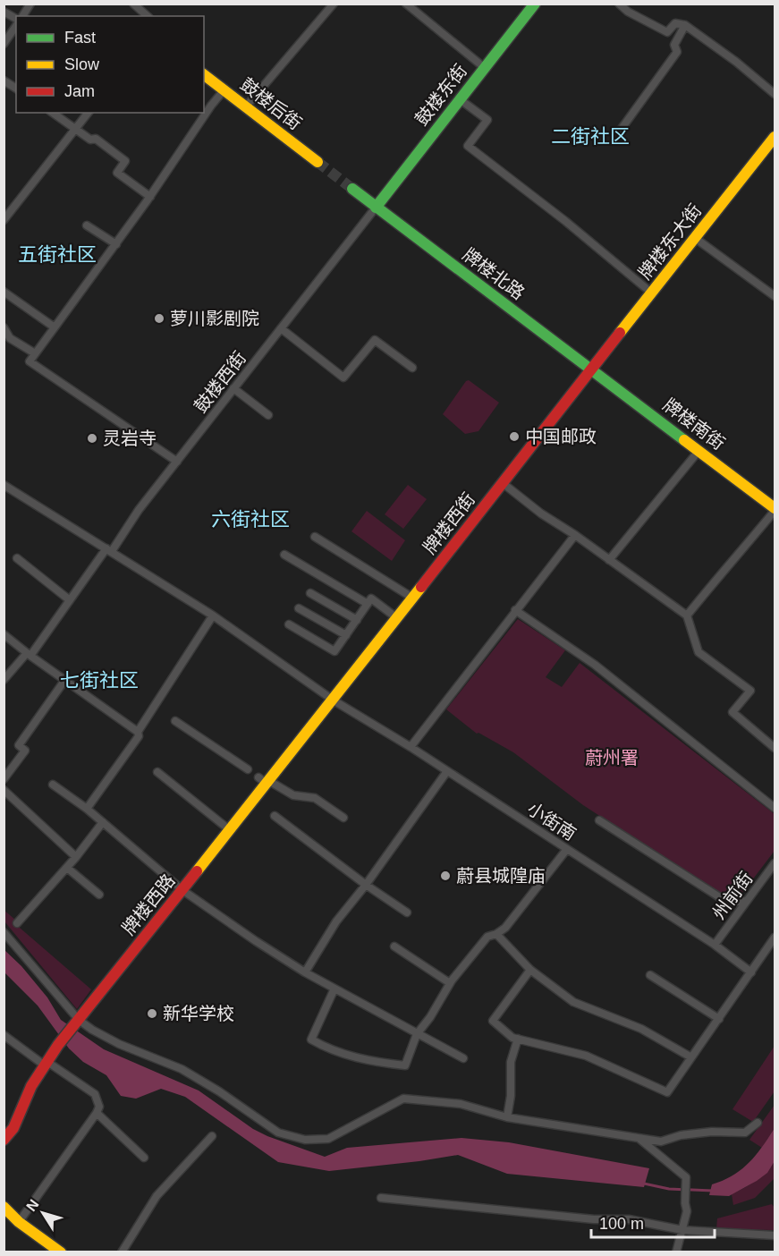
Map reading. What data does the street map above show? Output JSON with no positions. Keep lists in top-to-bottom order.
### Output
{
  "streets": {
    "main road": [
      "鼓楼东街",
      "鼓楼后街",
      "牌楼东大街",
      "牌楼北路",
      "牌楼南街",
      "牌楼西街",
      "牌楼西路"
    ],
    "street": ["鼓楼西街", "小街南", "州前街"]
  },
  "crossings": [
    ["鼓楼东街", "牌楼北路"],
    ["鼓楼东街", "鼓楼西街"],
    ["牌楼东大街", "牌楼北路"],
    ["牌楼东大街", "牌楼南街"],
    ["牌楼东大街", "牌楼西街"],
    ["牌楼北路", "鼓楼西街"],
    ["牌楼北路", "牌楼南街"],
    ["牌楼北路", "牌楼西街"],
    ["鼓楼西街", "小街南"],
    ["牌楼南街", "牌楼西街"],
    ["牌楼西街", "小街南"],
    ["牌楼西街", "牌楼西路"],
    ["小街南", "州前街"],
    ["小街南", "牌楼西路"]
  ],
  "districts": [
    "二街社区",
    "五街社区",
    "六街社区",
    "七街社区"
  ],
  "parks": ["蔚州署"],
  "places": [
    "萝川影剧院",
    "中国邮政",
    "灵岩寺",
    "蔚县城隍庙",
    "新华学校"
  ],
  "legend": ["Fast", "Slow", "Jam"],
  "scale_bar": "100 m",
  "north": "top left"
}
